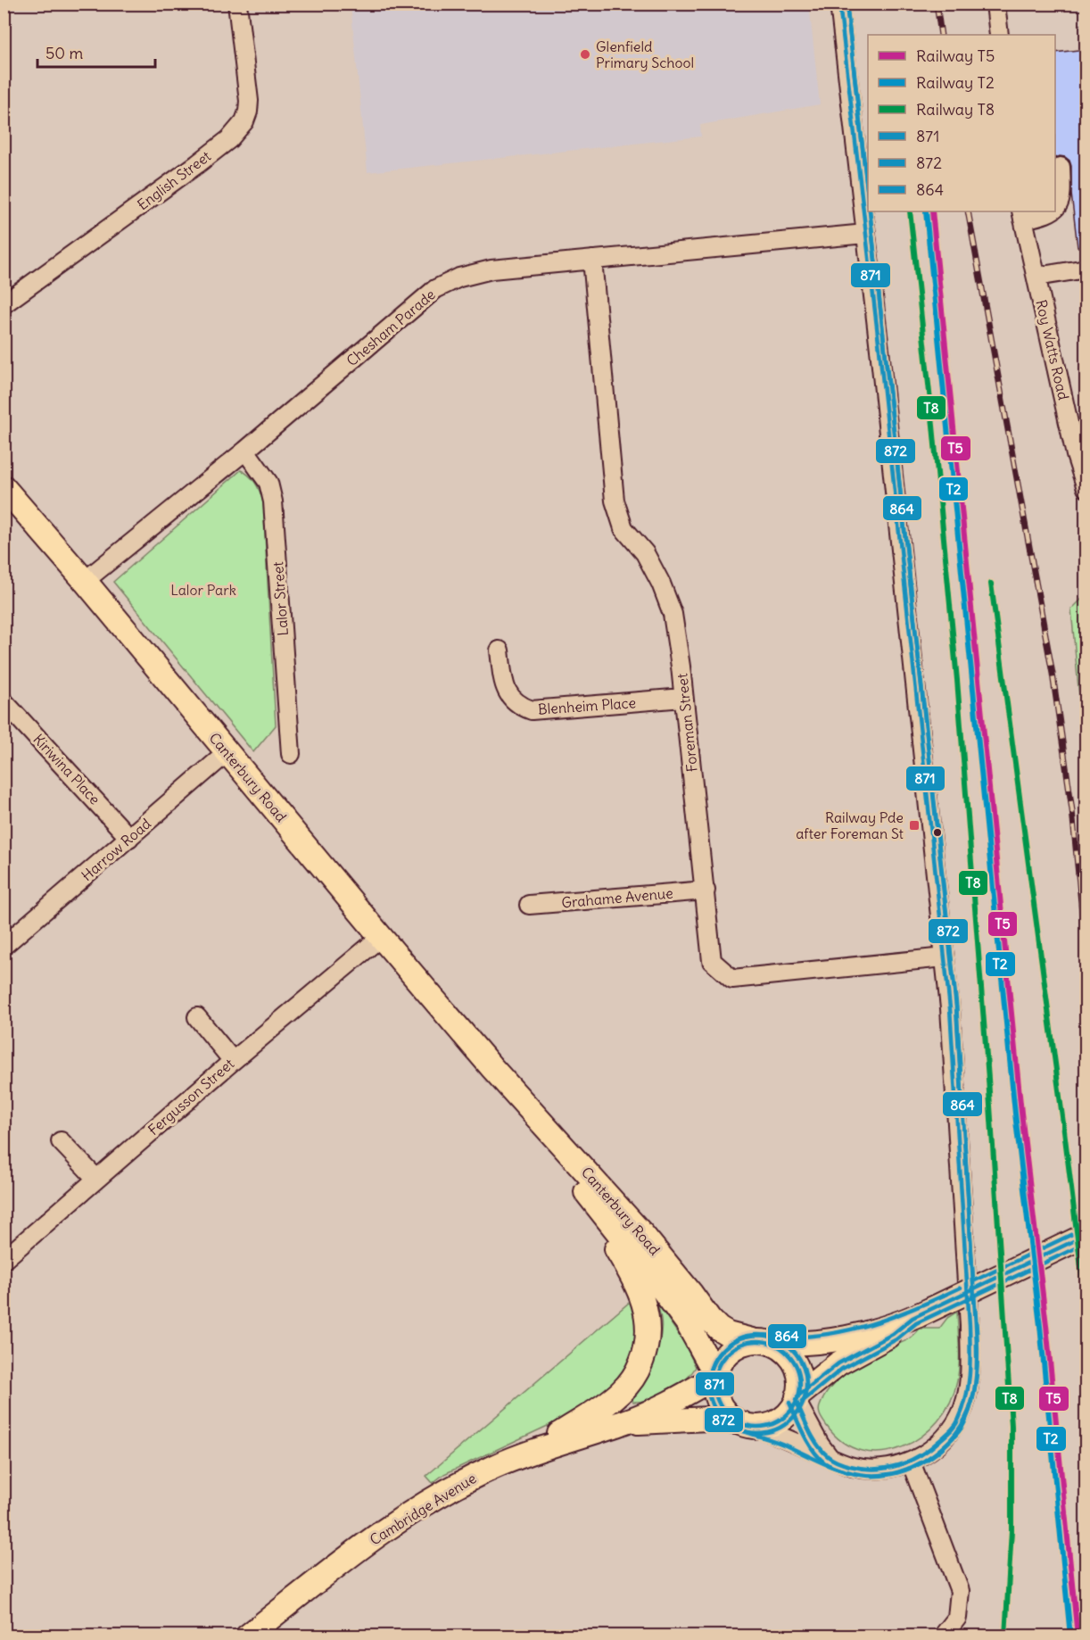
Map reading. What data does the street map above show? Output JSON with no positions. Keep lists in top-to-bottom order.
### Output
{
  "streets": {
    "main road": ["Canterbury Road", "Cambridge Avenue"],
    "street": [
      "English Street",
      "Chesham Parade",
      "Roy Watts Road",
      "Lalor Street",
      "Blenheim Place",
      "Foreman Street",
      "Kiriwina Place",
      "Harrow Road",
      "Grahame Avenue",
      "Fergusson Street"
    ]
  },
  "crossings": [
    ["Chesham Parade", "Lalor Street"],
    ["Chesham Parade", "Foreman Street"],
    ["Chesham Parade", "Canterbury Road"],
    ["Blenheim Place", "Foreman Street"],
    ["Foreman Street", "Grahame Avenue"],
    ["Kiriwina Place", "Harrow Road"],
    ["Canterbury Road", "Harrow Road"],
    ["Canterbury Road", "Fergusson Street"],
    ["Canterbury Road", "Cambridge Avenue"]
  ],
  "parks": ["Lalor Park"],
  "places": {
    "other": ["Glenfield Primary School"],
    "transit": ["Railway Pde after Foreman St"]
  },
  "lines": [
    "transit line 871",
    "transit line 872",
    "transit line 864",
    "rail line T5",
    "rail line T2",
    "rail line T8"
  ],
  "legend": [
    "Railway T5",
    "Railway T2",
    "Railway T8",
    "871",
    "872",
    "864"
  ],
  "scale_bar": "50 m"
}
